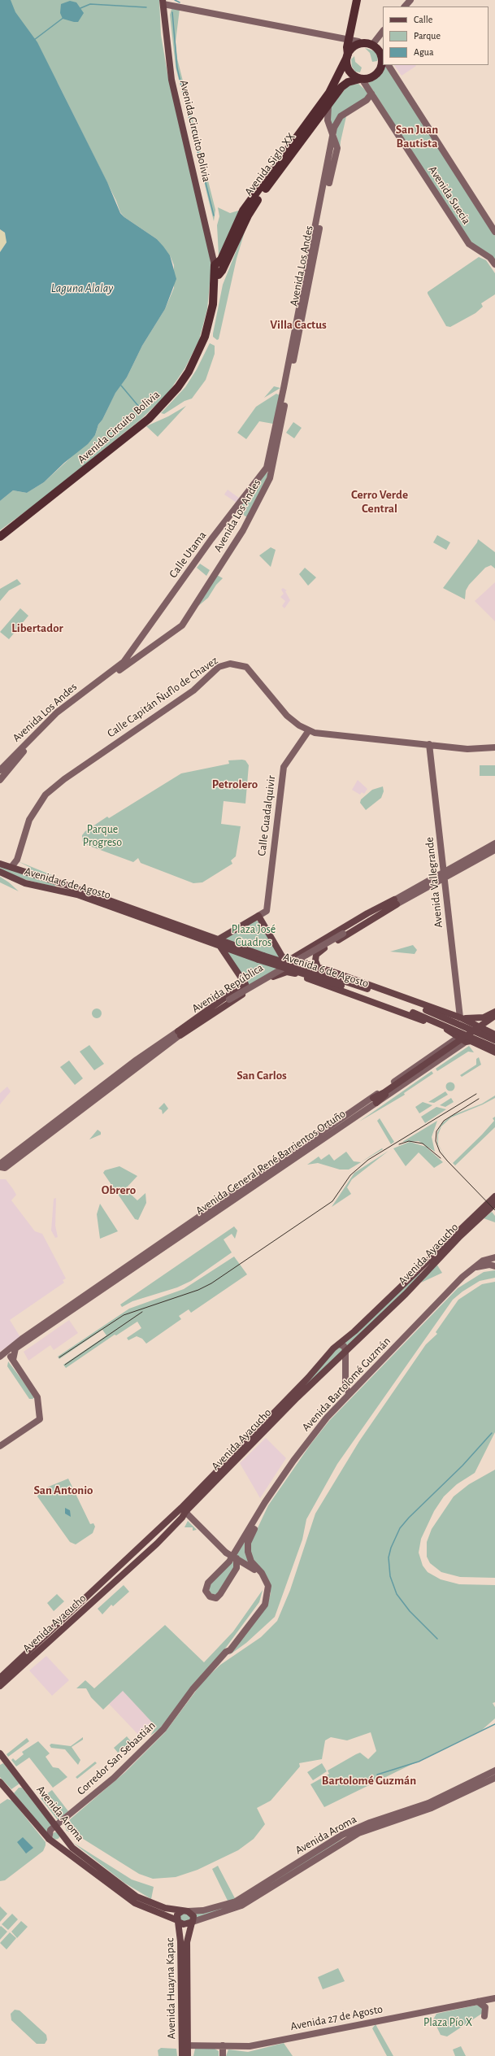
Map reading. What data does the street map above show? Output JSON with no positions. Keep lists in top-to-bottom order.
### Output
{
  "streets": {
    "highway": ["Avenida Circuito Bolivia", "Avenida Siglo XX"],
    "main road": [
      "Avenida 6 de Agosto",
      "Avenida República",
      "Avenida Ayacucho",
      "Avenida Aroma",
      "Avenida Huayna Kapac"
    ],
    "street": [
      "Avenida Suecia",
      "Avenida Los Andes",
      "Calle Utama",
      "Calle Capitán Ñuflo de Chavez",
      "Calle Guadalquivir",
      "Avenida Vallegrande",
      "Avenida General René Barrientos Ortuño",
      "Avenida Bartolomé Guzmán",
      "Corredor San Sebastián",
      "Avenida 27 de Agosto"
    ]
  },
  "crossings": [
    ["Avenida Circuito Bolivia", "Avenida Siglo XX"],
    ["Avenida Siglo XX", "Avenida Suecia"],
    ["Avenida Siglo XX", "Avenida Los Andes"],
    ["Avenida Suecia", "Avenida Los Andes"],
    ["Avenida Los Andes", "Calle Utama"],
    ["Calle Capitán Ñuflo de Chavez", "Calle Guadalquivir"],
    ["Calle Capitán Ñuflo de Chavez", "Avenida Vallegrande"],
    ["Calle Capitán Ñuflo de Chavez", "Avenida 6 de Agosto"],
    ["Avenida Vallegrande", "Avenida 6 de Agosto"],
    ["Avenida Vallegrande", "Avenida República"],
    ["Avenida 6 de Agosto", "Avenida República"],
    ["Avenida 6 de Agosto", "Avenida General René Barrientos Ortuño"],
    ["Avenida Ayacucho", "Corredor San Sebastián"],
    ["Avenida Bartolomé Guzmán", "Corredor San Sebastián"],
    ["Corredor San Sebastián", "Avenida Aroma"],
    ["Avenida Aroma", "Avenida Huayna Kapac"],
    ["Avenida Huayna Kapac", "Avenida 27 de Agosto"]
  ],
  "districts": [
    "San Juan Bautista",
    "Villa Cactus",
    "Cerro Verde Central",
    "Libertador",
    "Petrolero",
    "San Carlos",
    "Obrero",
    "San Antonio",
    "Bartolomé Guzmán"
  ],
  "water": ["Laguna Alalay"],
  "parks": ["Parque Progreso", "Plaza José Cuadros", "Plaza Pío X"],
  "legend": ["Calle", "Parque", "Agua"]
}
